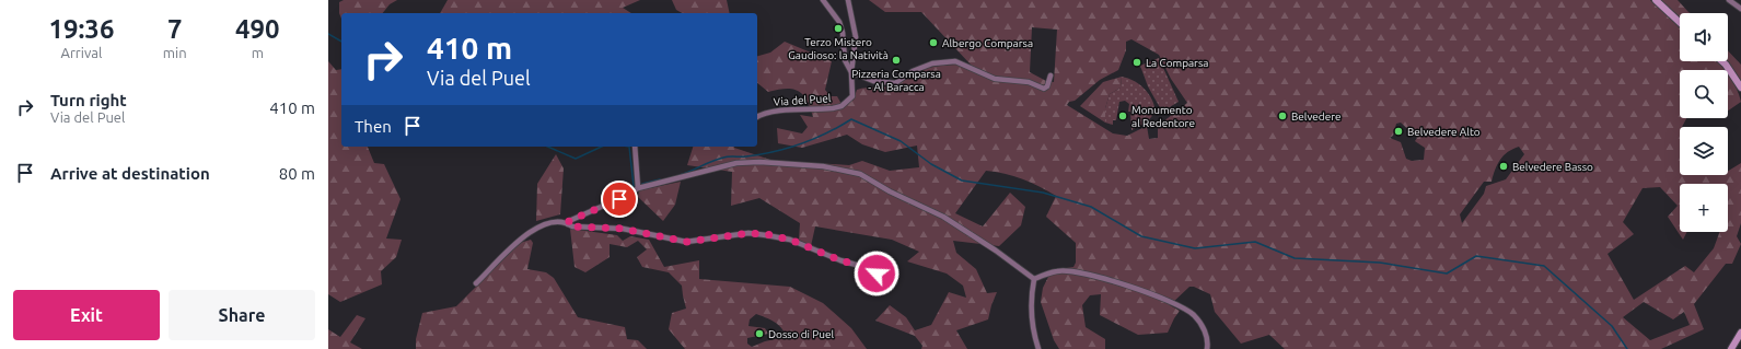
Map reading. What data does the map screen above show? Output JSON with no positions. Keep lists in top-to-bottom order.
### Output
{
  "streets": {
    "street": ["Via del Puel"]
  },
  "places": [
    "Terzo Mistero Gaudioso: la Natività",
    "Albergo Comparsa",
    "Pizzeria Comparsa - Al Baracca",
    "La Comparsa",
    "Monumento al Redentore",
    "Belvedere",
    "Belvedere Alto",
    "Belvedere Basso",
    "Dosso di Puel"
  ],
  "page": {
    "eta": [
      "19:36",
      "Arrival",
      "7",
      "min",
      "490",
      "m"
    ],
    "map_buttons": "+",
    "turn": ["410 m", "Via del Puel"],
    "list": [
      {
        "name": "Turn right",
        "note": "Via del Puel",
        "value": "410 m"
      },
      {
        "name": "Arrive at destination",
        "value": "80 m"
      }
    ],
    "then": "Then",
    "buttons": ["Exit", "Share"]
  }
}
